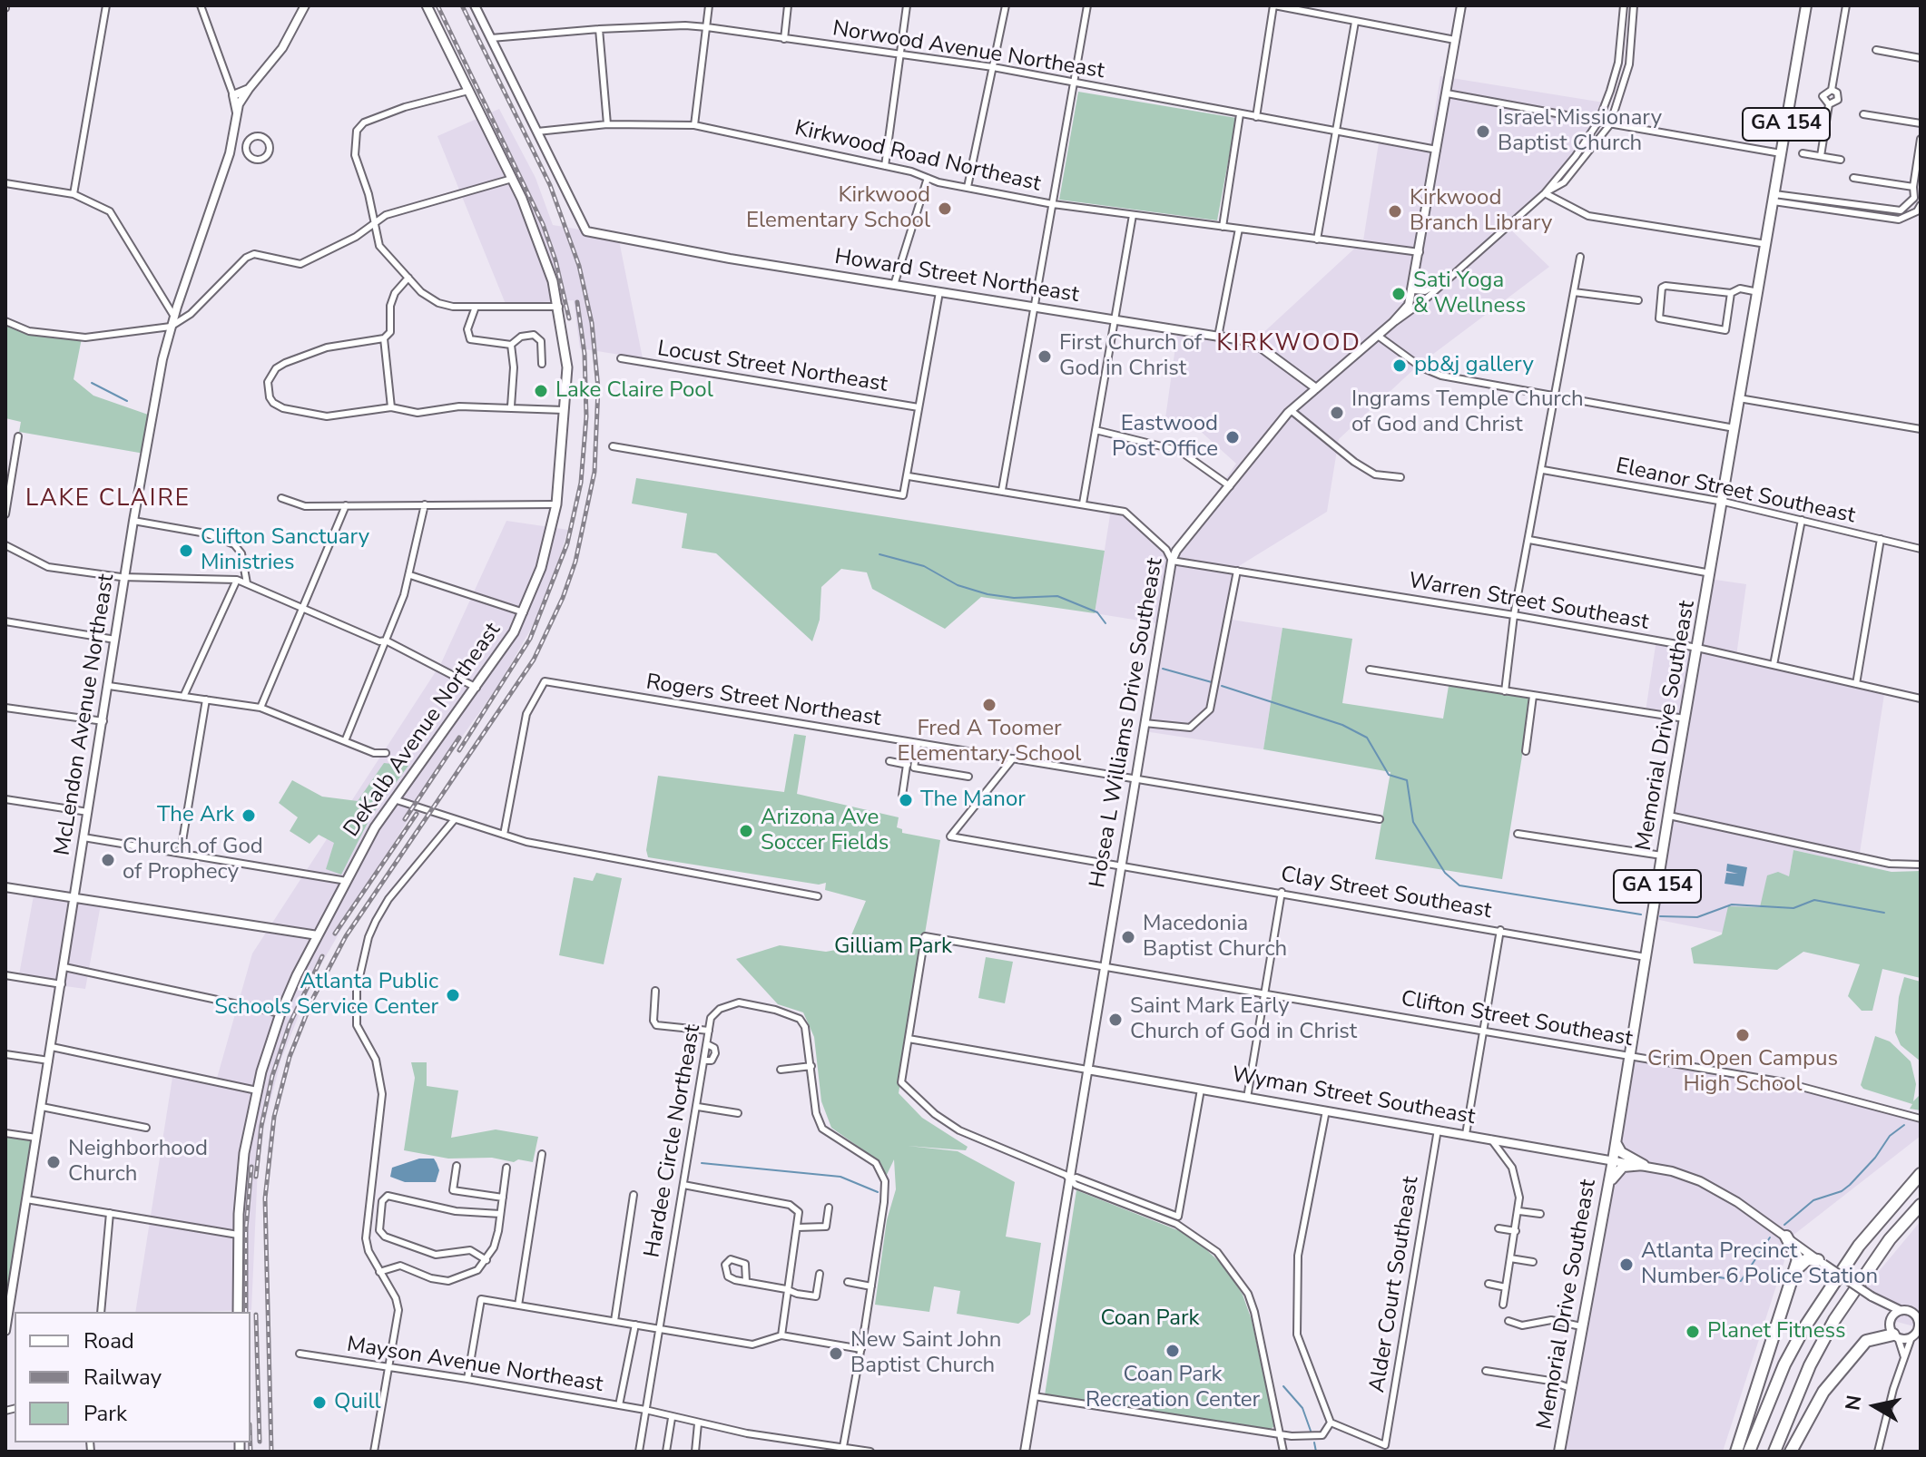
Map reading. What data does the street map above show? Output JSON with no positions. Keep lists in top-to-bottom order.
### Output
{
  "streets": {
    "main road": ["GA 154", "Memorial Drive Southeast", "DeKalb Avenue Northeast"],
    "street": [
      "Norwood Avenue Northeast",
      "Kirkwood Road Northeast",
      "Howard Street Northeast",
      "Locust Street Northeast",
      "Eleanor Street Southeast",
      "Warren Street Southeast",
      "Rogers Street Northeast",
      "McLendon Avenue Northeast",
      "Hosea L Williams Drive Southeast",
      "Clay Street Southeast",
      "Clifton Street Southeast",
      "Wyman Street Southeast",
      "Hardee Circle Northeast",
      "Alder Court Southeast",
      "Mayson Avenue Northeast"
    ]
  },
  "crossings": [
    ["Norwood Avenue Northeast", "Hosea L Williams Drive Southeast"],
    ["Kirkwood Road Northeast", "Howard Street Northeast"],
    ["Kirkwood Road Northeast", "Hosea L Williams Drive Southeast"],
    ["Howard Street Northeast", "Hosea L Williams Drive Southeast"],
    ["Eleanor Street Southeast", "Memorial Drive Southeast"],
    ["Warren Street Southeast", "Hosea L Williams Drive Southeast"],
    ["Warren Street Southeast", "Memorial Drive Southeast"],
    ["Rogers Street Northeast", "Hosea L Williams Drive Southeast"],
    ["Rogers Street Northeast", "Clay Street Southeast"],
    ["Hosea L Williams Drive Southeast", "Clay Street Southeast"],
    ["Hosea L Williams Drive Southeast", "Clifton Street Southeast"],
    ["Hosea L Williams Drive Southeast", "Wyman Street Southeast"],
    ["Memorial Drive Southeast", "Clay Street Southeast"],
    ["Memorial Drive Southeast", "Clifton Street Southeast"],
    ["Memorial Drive Southeast", "Wyman Street Southeast"],
    ["Wyman Street Southeast", "Alder Court Southeast"],
    ["Hardee Circle Northeast", "Mayson Avenue Northeast"]
  ],
  "districts": ["KIRKWOOD", "LAKE CLAIRE"],
  "parks": ["Gilliam Park", "Coan Park"],
  "places": [
    "Israel Missionary Baptist Church",
    "Kirkwood Elementary School",
    "Kirkwood Branch Library",
    "Sati Yoga & Wellness",
    "First Church of God in Christ",
    "pb&j gallery",
    "Lake Claire Pool",
    "Ingrams Temple Church of God and Christ",
    "Eastwood Post Office",
    "Clifton Sanctuary Ministries",
    "Fred A Toomer Elementary School",
    "The Manor",
    "The Ark",
    "Arizona Ave Soccer Fields",
    "Church of God of Prophecy",
    "Macedonia Baptist Church",
    "Atlanta Public Schools Service Center",
    "Saint Mark Early Church of God in Christ",
    "Crim Open Campus High School",
    "Neighborhood Church",
    "Atlanta Precinct Number 6 Police Station",
    "Planet Fitness",
    "Coan Park Recreation Center",
    "New Saint John Baptist Church",
    "Quill"
  ],
  "legend": ["Road", "Railway", "Park"],
  "north": "left"
}
